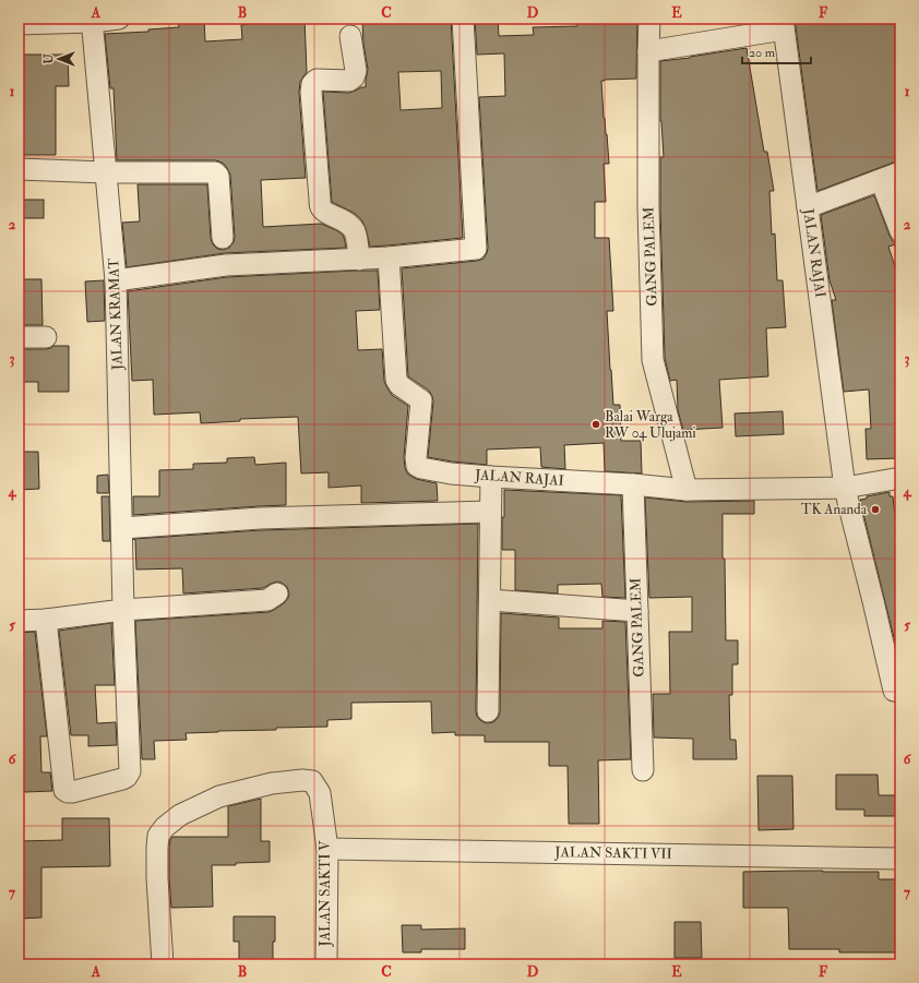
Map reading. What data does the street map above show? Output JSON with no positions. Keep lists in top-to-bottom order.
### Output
{
  "streets": {
    "street": [
      "JALAN RAJAI",
      "GANG PALEM",
      "JALAN KRAMAT",
      "JALAN SAKTI VII",
      "JALAN SAKTI V"
    ]
  },
  "crossings": [
    ["JALAN RAJAI", "GANG PALEM"],
    ["JALAN SAKTI VII", "JALAN SAKTI V"]
  ],
  "places": ["Balai Warga RW 04 Ulujami", "TK Ananda"],
  "scale_bar": "20 m",
  "north": "left",
  "grid": {
    "columns": [
      "A",
      "B",
      "C",
      "D",
      "E",
      "F"
    ],
    "rows": [
      "1",
      "2",
      "3",
      "4",
      "5",
      "6",
      "7"
    ]
  }
}
